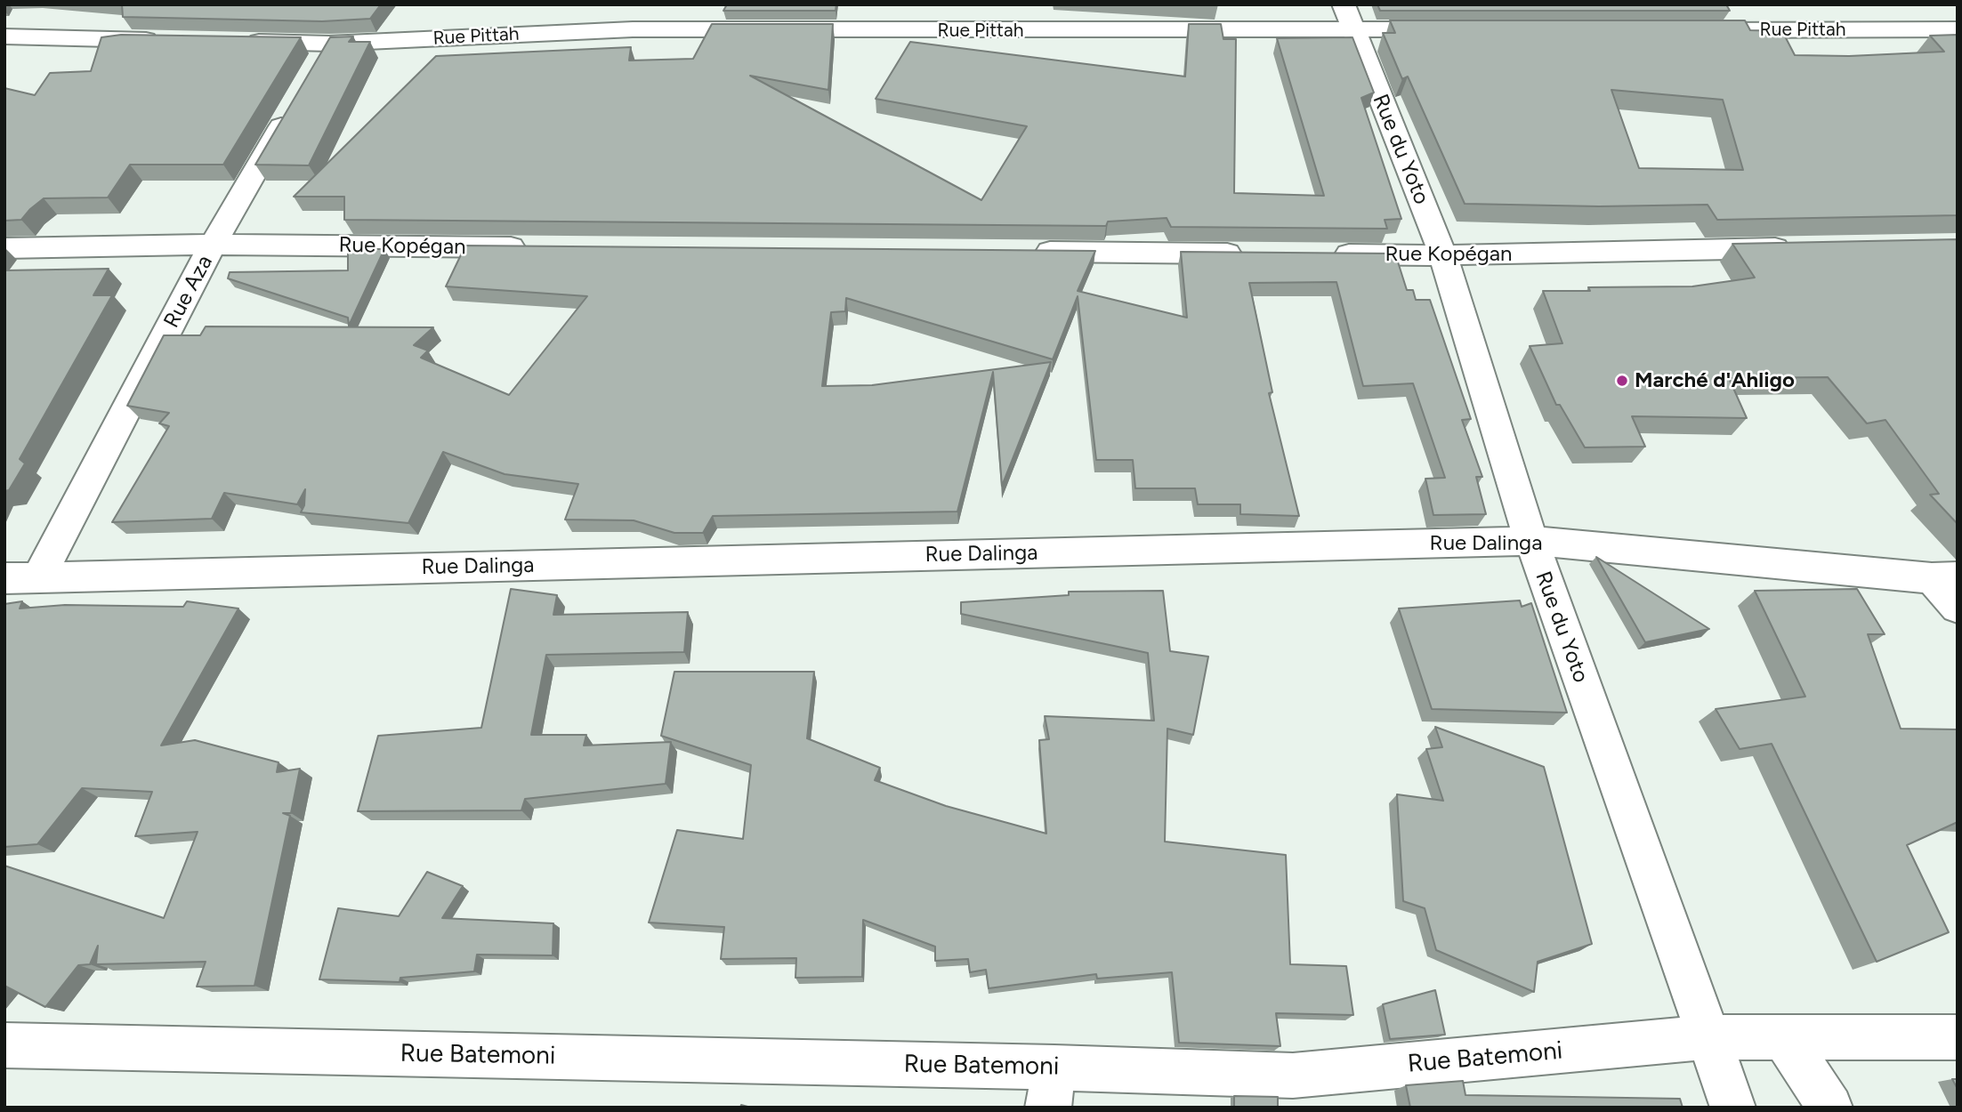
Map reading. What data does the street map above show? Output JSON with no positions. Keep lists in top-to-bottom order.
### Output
{
  "streets": {
    "street": [
      "Rue Pittah",
      "Rue du Yoto",
      "Rue Kopégan",
      "Rue Aza",
      "Rue Dalinga",
      "Rue Batemoni"
    ]
  },
  "crossings": [
    ["Rue Pittah", "Rue du Yoto"],
    ["Rue du Yoto", "Rue Kopégan"],
    ["Rue du Yoto", "Rue Dalinga"],
    ["Rue du Yoto", "Rue Batemoni"],
    ["Rue Kopégan", "Rue Aza"],
    ["Rue Aza", "Rue Dalinga"]
  ],
  "places": ["Marché d'Ahligo"]
}
